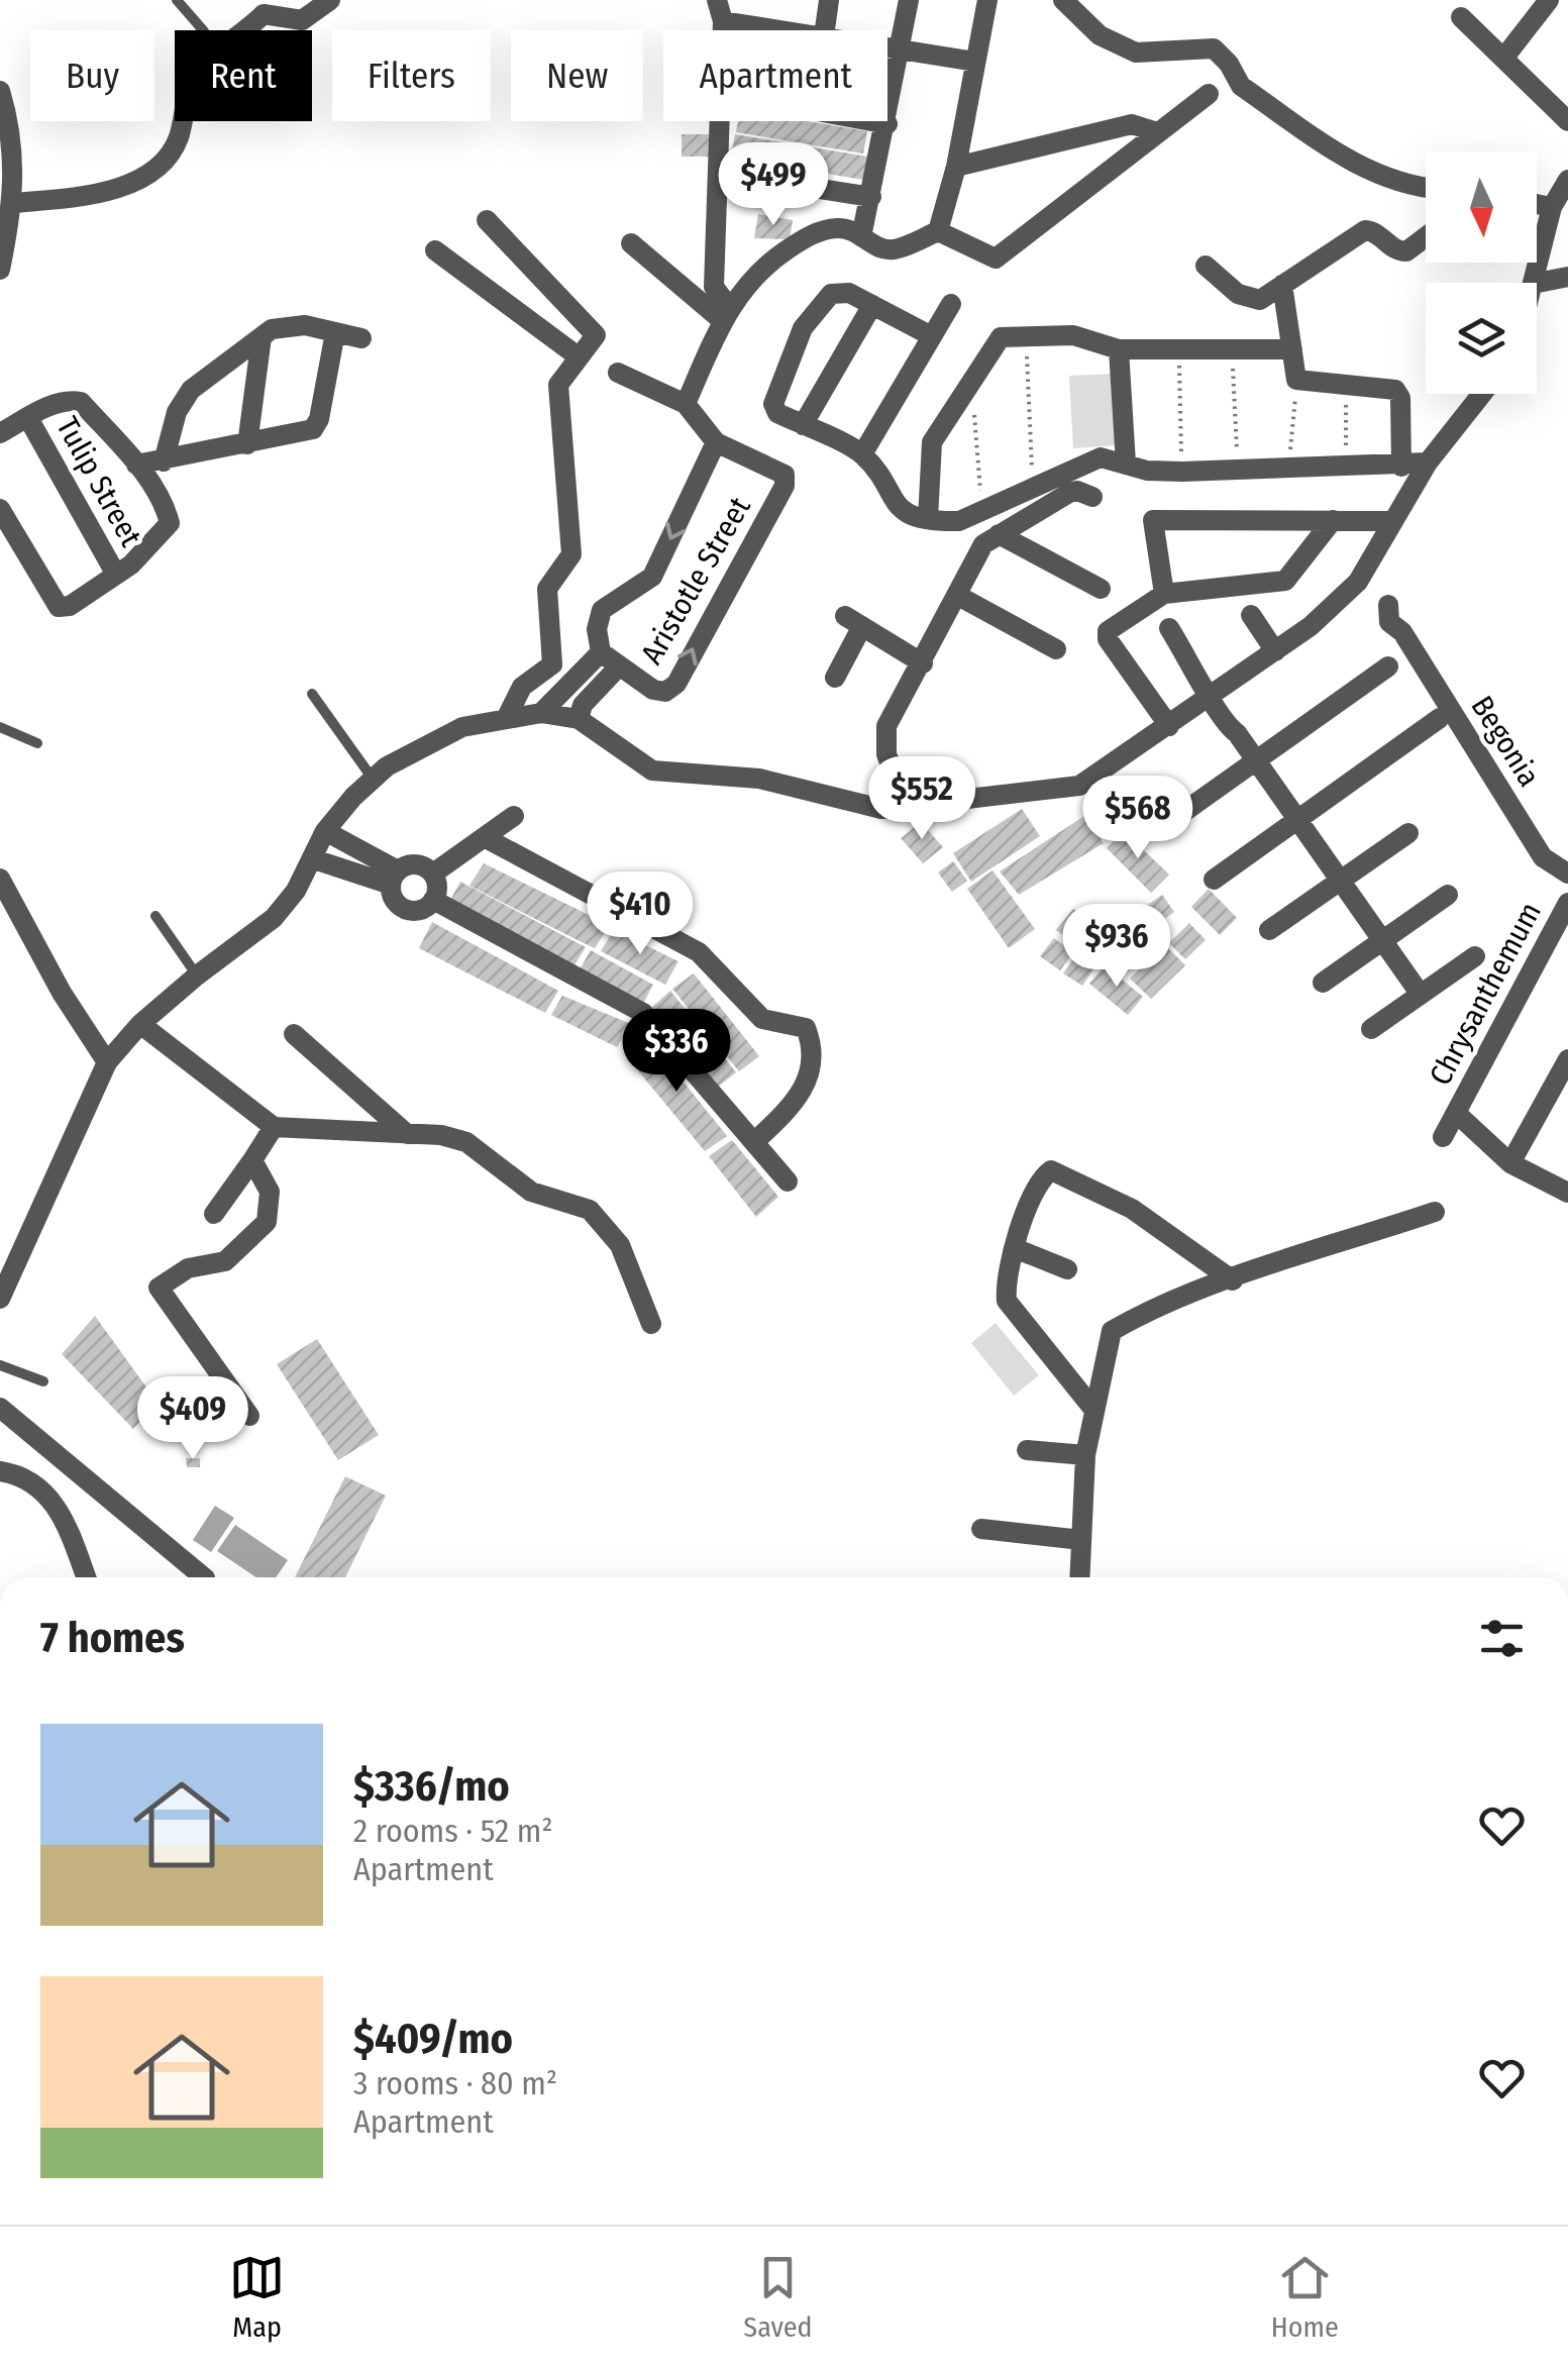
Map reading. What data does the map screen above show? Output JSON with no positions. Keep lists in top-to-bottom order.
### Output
{
  "streets": {
    "street": [
      "Tulip Street",
      "Aristotle Street",
      "Begonia",
      "Chrysanthemum"
    ]
  },
  "north": "bottom",
  "page": {
    "chip": [
      "Buy",
      "Rent",
      "Filters",
      "New",
      "Apartment"
    ],
    "price": [
      "$499",
      "$552",
      "$568",
      "$410",
      "$936",
      "$336",
      "$409"
    ],
    "heading": "7 homes",
    "list": [
      {
        "name": "$336/mo",
        "note": "2 rooms · 52 m² · Apartment"
      },
      {
        "name": "$409/mo",
        "note": "3 rooms · 80 m² · Apartment"
      }
    ],
    "tabs": ["Map", "Saved", "Home"]
  }
}
